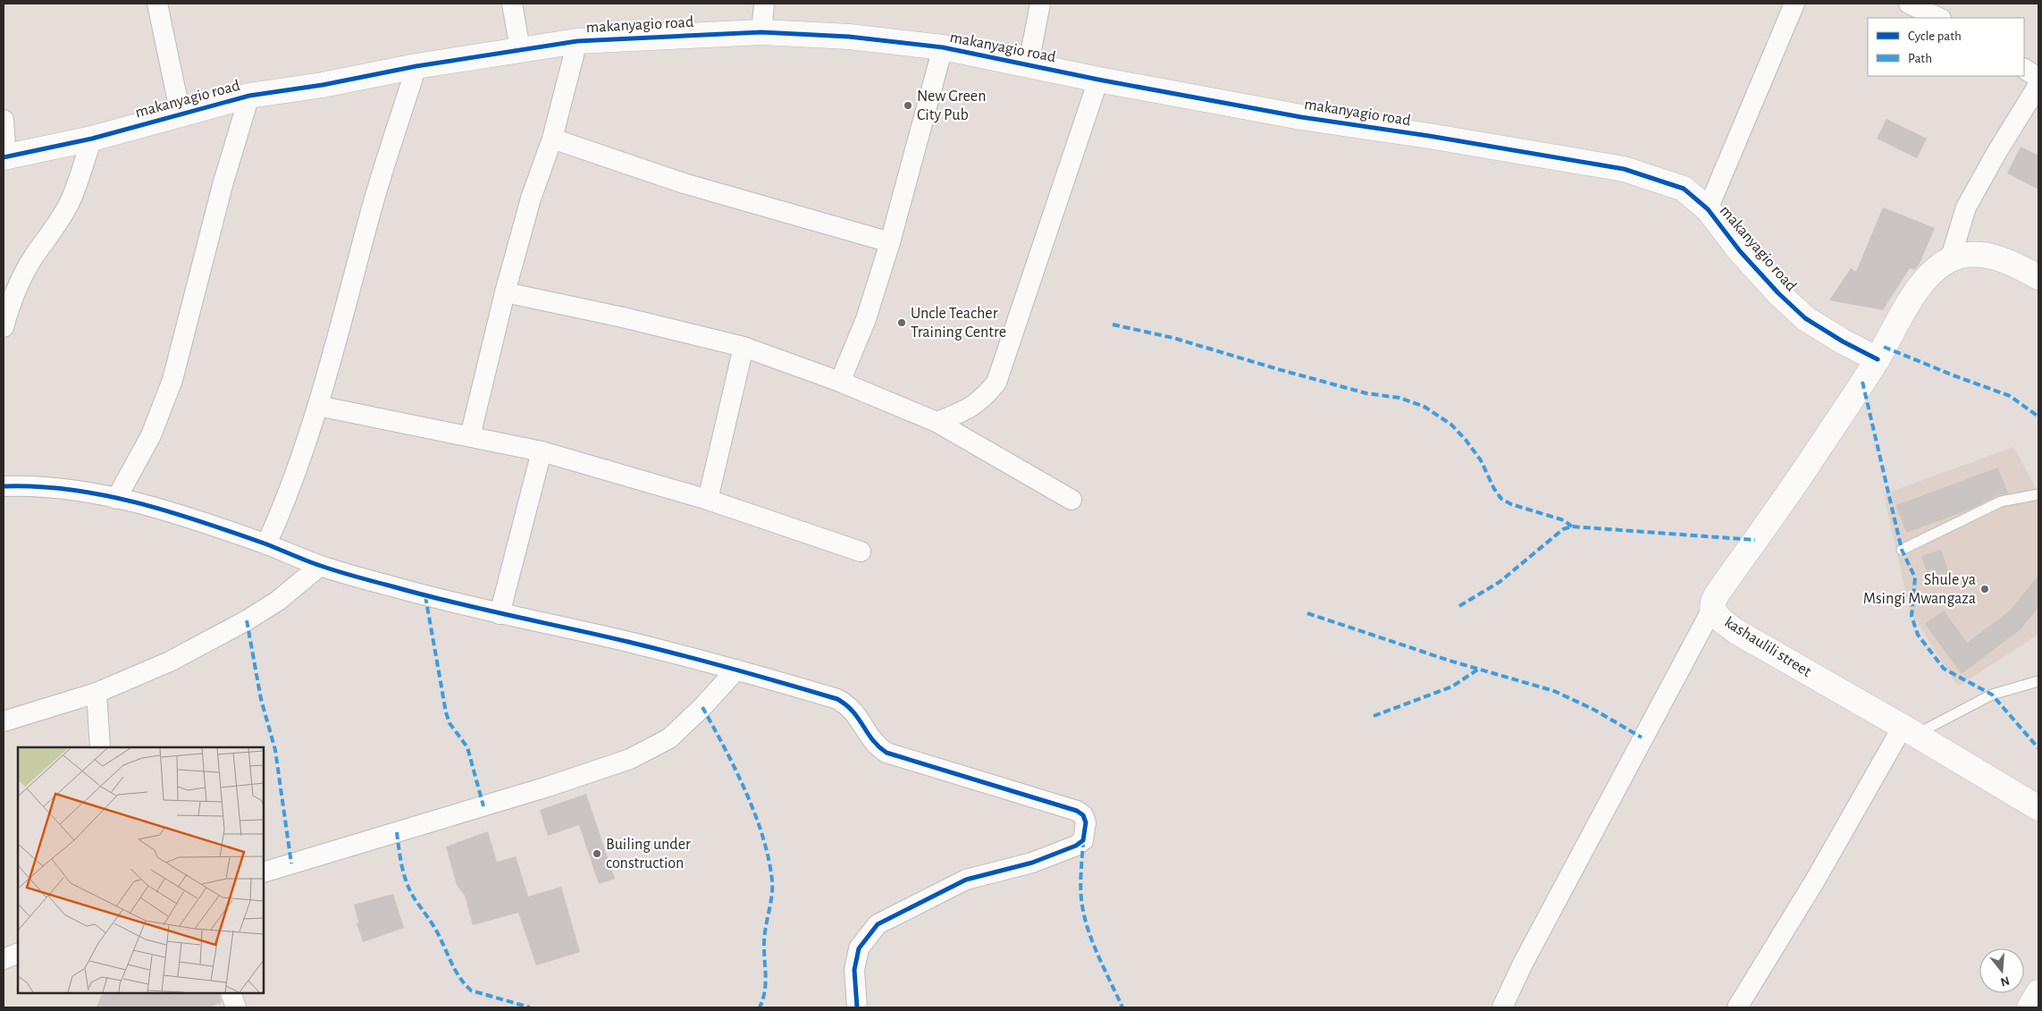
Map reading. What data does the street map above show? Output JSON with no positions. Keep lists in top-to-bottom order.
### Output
{
  "streets": {
    "street": ["makanyagio road", "kashaulili street"]
  },
  "crossings": [
    ["makanyagio road", "kashaulili street"]
  ],
  "places": [
    "New Green City Pub",
    "Uncle Teacher Training Centre",
    "Shule ya Msingi Mwangaza",
    "Builing under construction"
  ],
  "legend": ["Cycle path", "Path"],
  "north": "bottom"
}
